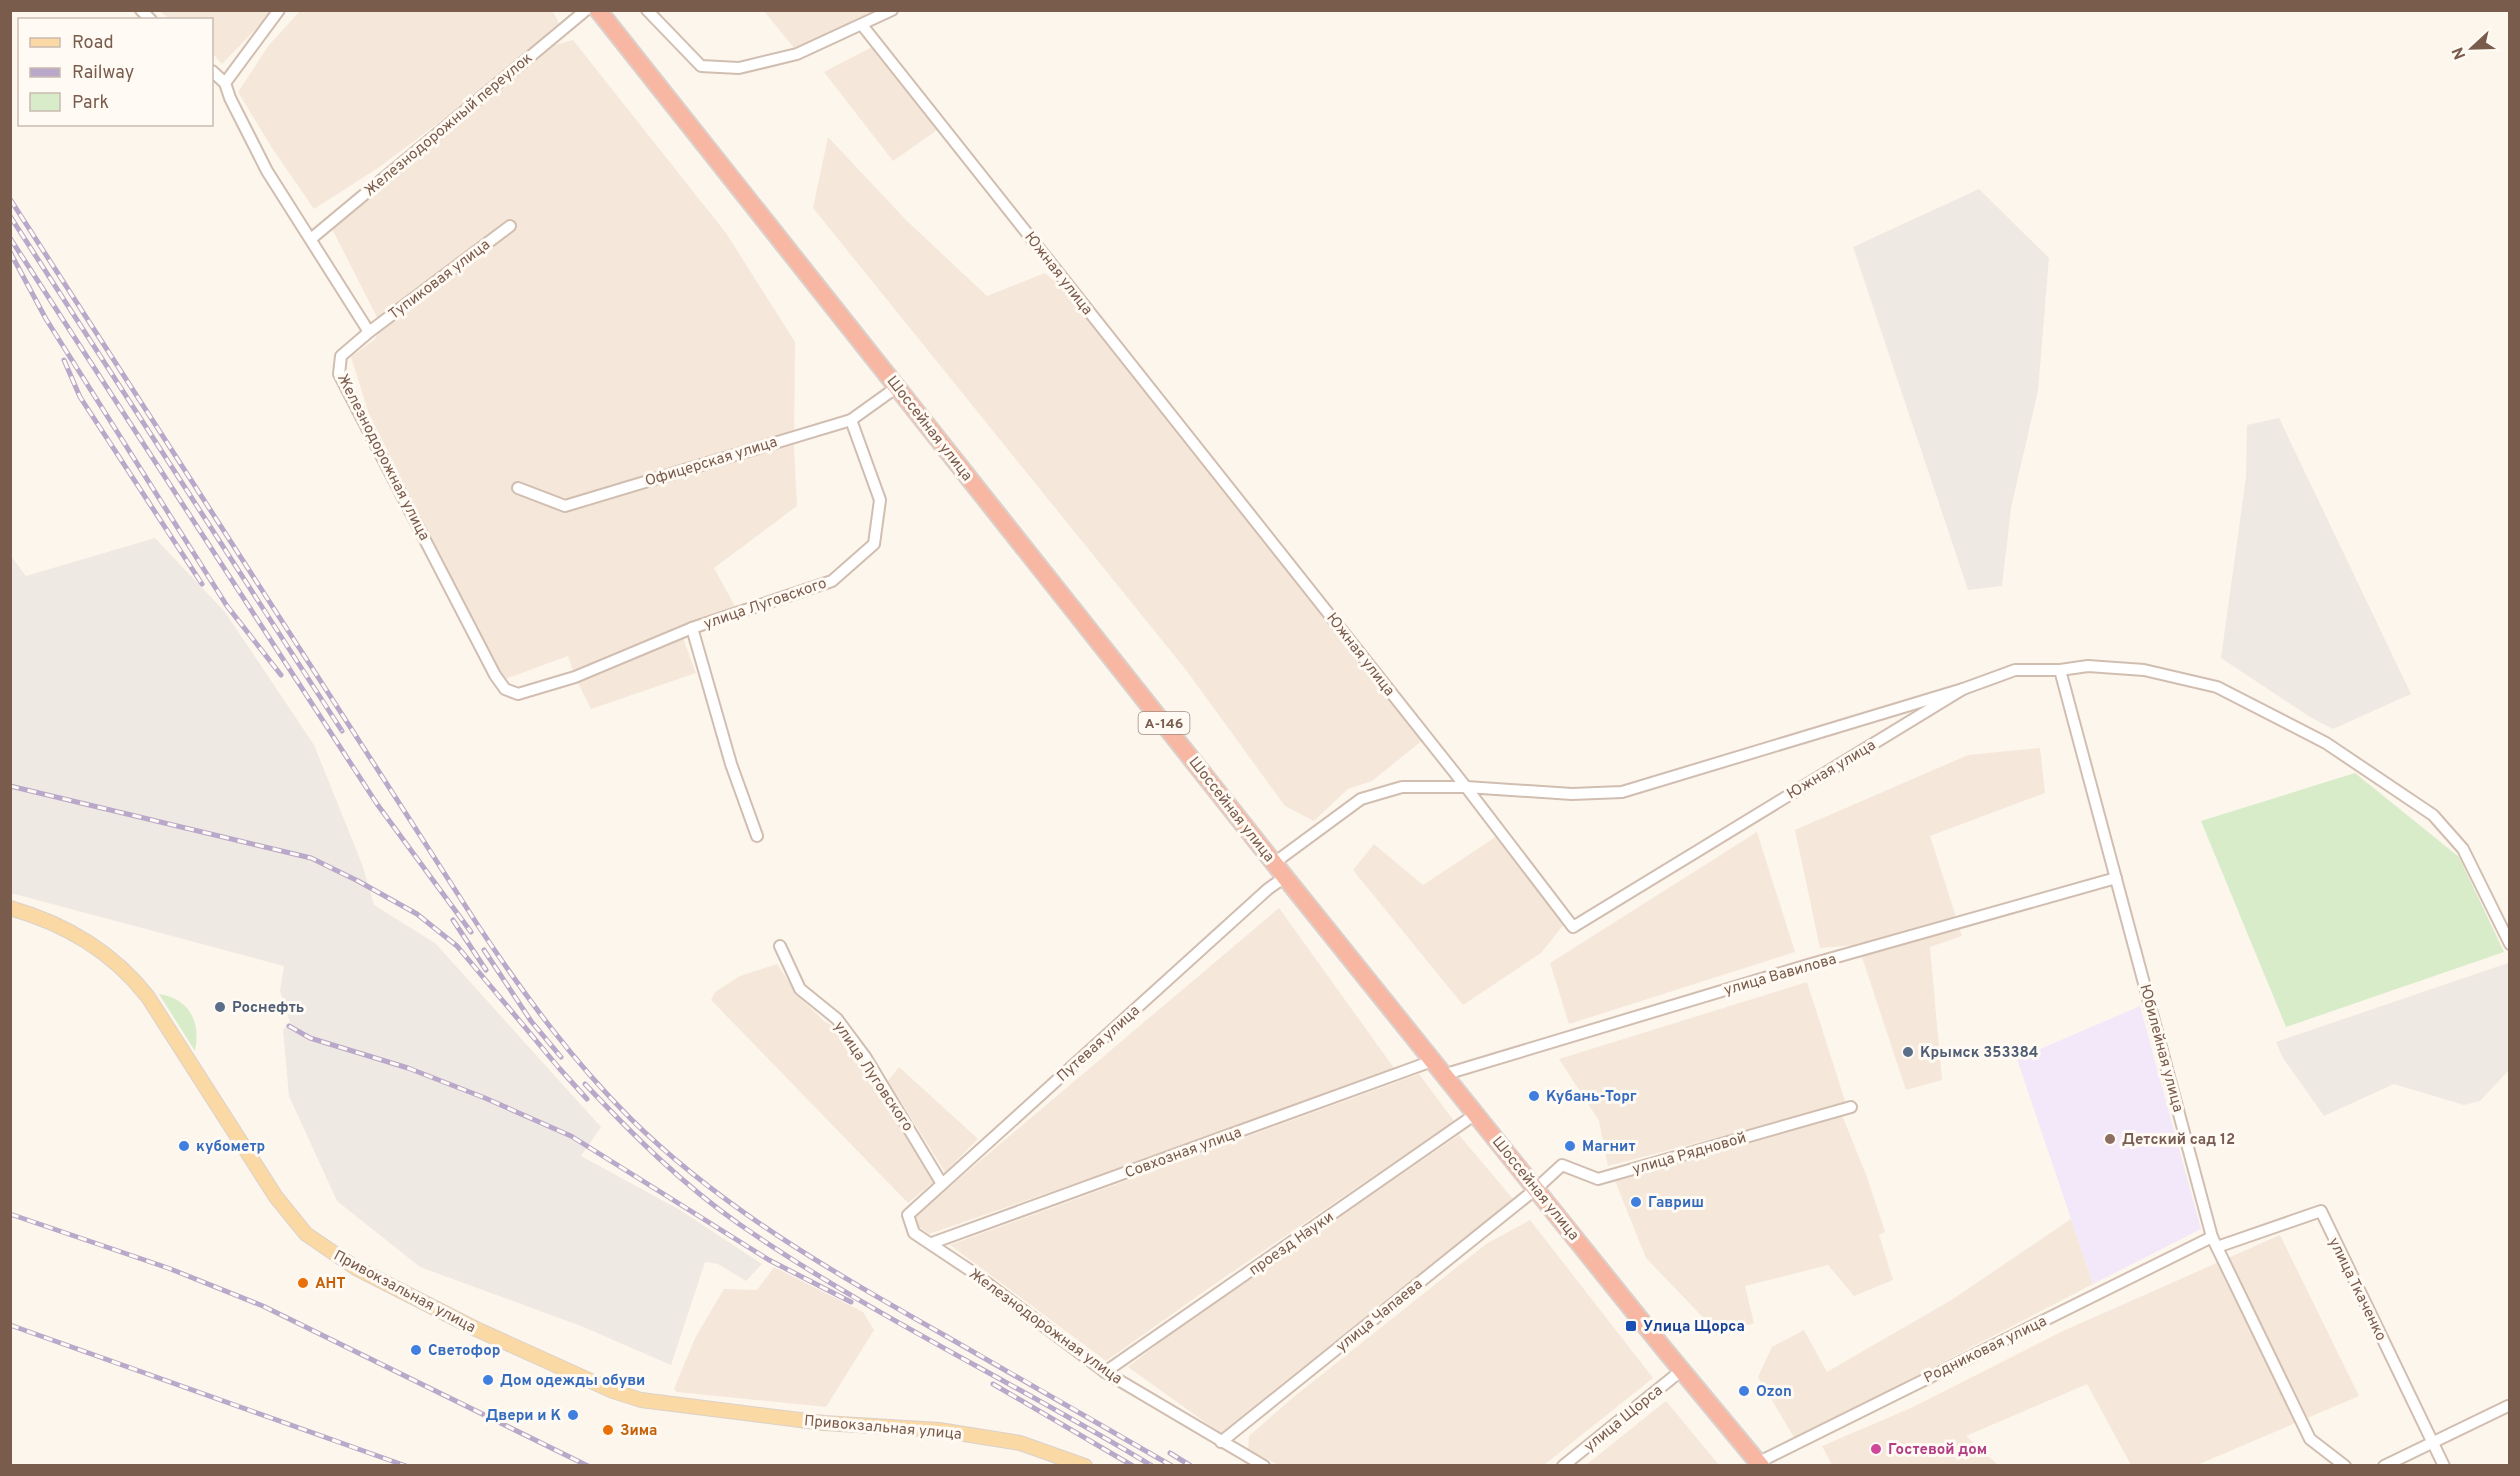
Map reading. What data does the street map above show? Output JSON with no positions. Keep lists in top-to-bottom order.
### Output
{
  "streets": {
    "highway": ["Шоссейная улица", "А-146"],
    "main road": ["Привокзальная улица"],
    "street": [
      "Железнодорожный переулок",
      "Южная улица",
      "Тупиковая улица",
      "Железнодорожная улица",
      "Офицерская улица",
      "улица Луговского",
      "улица Вавилова",
      "Путевая улица",
      "Юбилейная улица",
      "Совхозная улица",
      "улица Рядновой",
      "проезд Науки",
      "улица Ткаченко",
      "улица Чапаева",
      "Родниковая улица",
      "улица Щорса"
    ]
  },
  "crossings": [
    ["Тупиковая улица", "Железнодорожная улица"],
    ["Шоссейная улица", "Офицерская улица"],
    ["Шоссейная улица", "улица Вавилова"],
    ["Шоссейная улица", "Путевая улица"],
    ["Шоссейная улица", "Совхозная улица"],
    ["Шоссейная улица", "улица Рядновой"],
    ["Шоссейная улица", "проезд Науки"],
    ["Шоссейная улица", "улица Чапаева"],
    ["Шоссейная улица", "Родниковая улица"],
    ["Шоссейная улица", "улица Щорса"],
    ["Железнодорожная улица", "улица Луговского"],
    ["Железнодорожная улица", "Путевая улица"],
    ["Железнодорожная улица", "Совхозная улица"],
    ["Железнодорожная улица", "проезд Науки"],
    ["Железнодорожная улица", "улица Чапаева"],
    ["Офицерская улица", "улица Луговского"],
    ["улица Луговского", "Путевая улица"],
    ["улица Вавилова", "Юбилейная улица"],
    ["Юбилейная улица", "улица Ткаченко"],
    ["Юбилейная улица", "Родниковая улица"],
    ["улица Рядновой", "улица Чапаева"],
    ["улица Ткаченко", "Родниковая улица"]
  ],
  "places": {
    "other": [
      "Роснефть",
      "Крымск 353384",
      "Кубань-Торг",
      "Детский сад 12",
      "кубометр",
      "Магнит",
      "Гавриш",
      "АНТ",
      "Светофор",
      "Дом одежды обуви",
      "Ozon",
      "Двери и К",
      "Зима",
      "Гостевой дом"
    ],
    "transit": ["Улица Щорса"]
  },
  "legend": ["Road", "Railway", "Park"],
  "north": "left"
}
